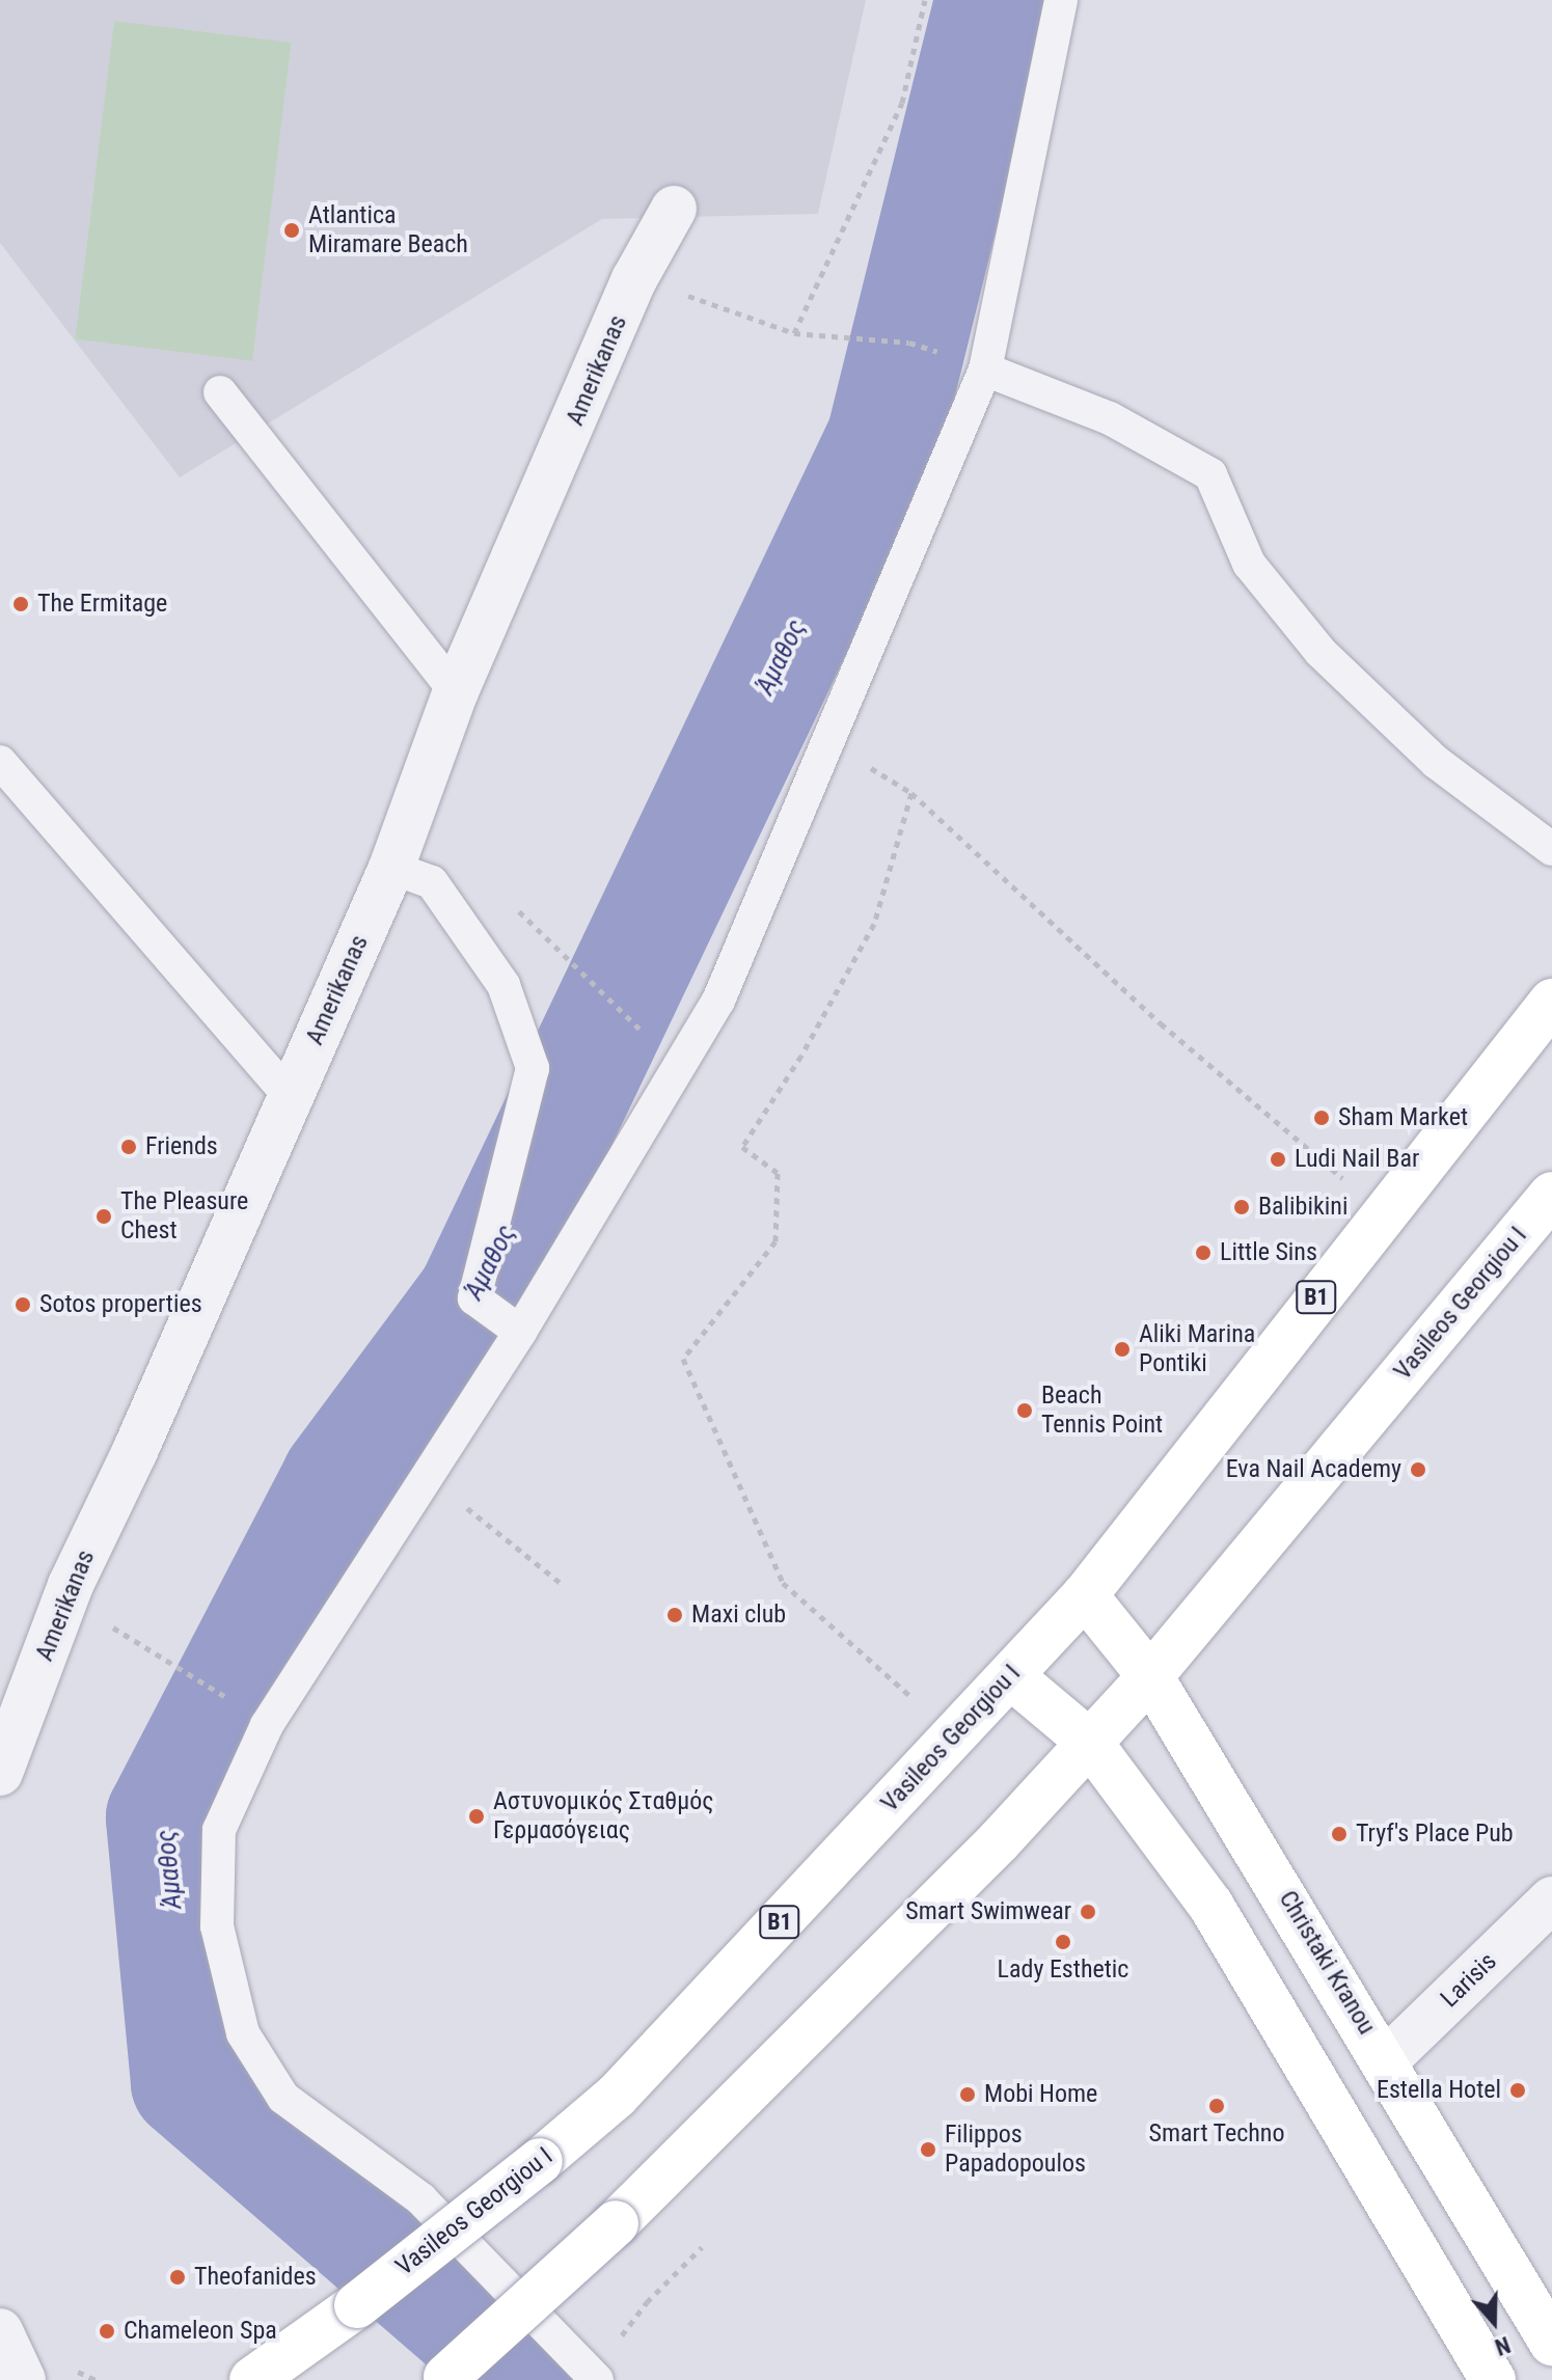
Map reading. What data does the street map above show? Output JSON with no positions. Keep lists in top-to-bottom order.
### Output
{
  "streets": {
    "main road": ["B1", "Vasileos Georgiou I", "Christaki Kranou"],
    "street": ["Amerikanas", "Larisis"]
  },
  "crossings": [
    ["Vasileos Georgiou I", "Christaki Kranou"],
    ["Christaki Kranou", "Larisis"]
  ],
  "water": ["Άμαθος"],
  "places": [
    "Atlantica Miramare Beach",
    "The Ermitage",
    "Sham Market",
    "Friends",
    "Ludi Nail Bar",
    "Balibikini",
    "The Pleasure Chest",
    "Little Sins",
    "Sotos properties",
    "Aliki Marina Pontiki",
    "Beach Tennis Point",
    "Eva Nail Academy",
    "Maxi club",
    "Αστυνομικός Σταθμός Γερμασόγειας",
    "Tryf's Place Pub",
    "Smart Swimwear",
    "Lady Esthetic",
    "Estella Hotel",
    "Mobi Home",
    "Smart Techno",
    "Filippos Papadopoulos",
    "Theofanides",
    "Chameleon Spa"
  ],
  "north": "bottom"
}
